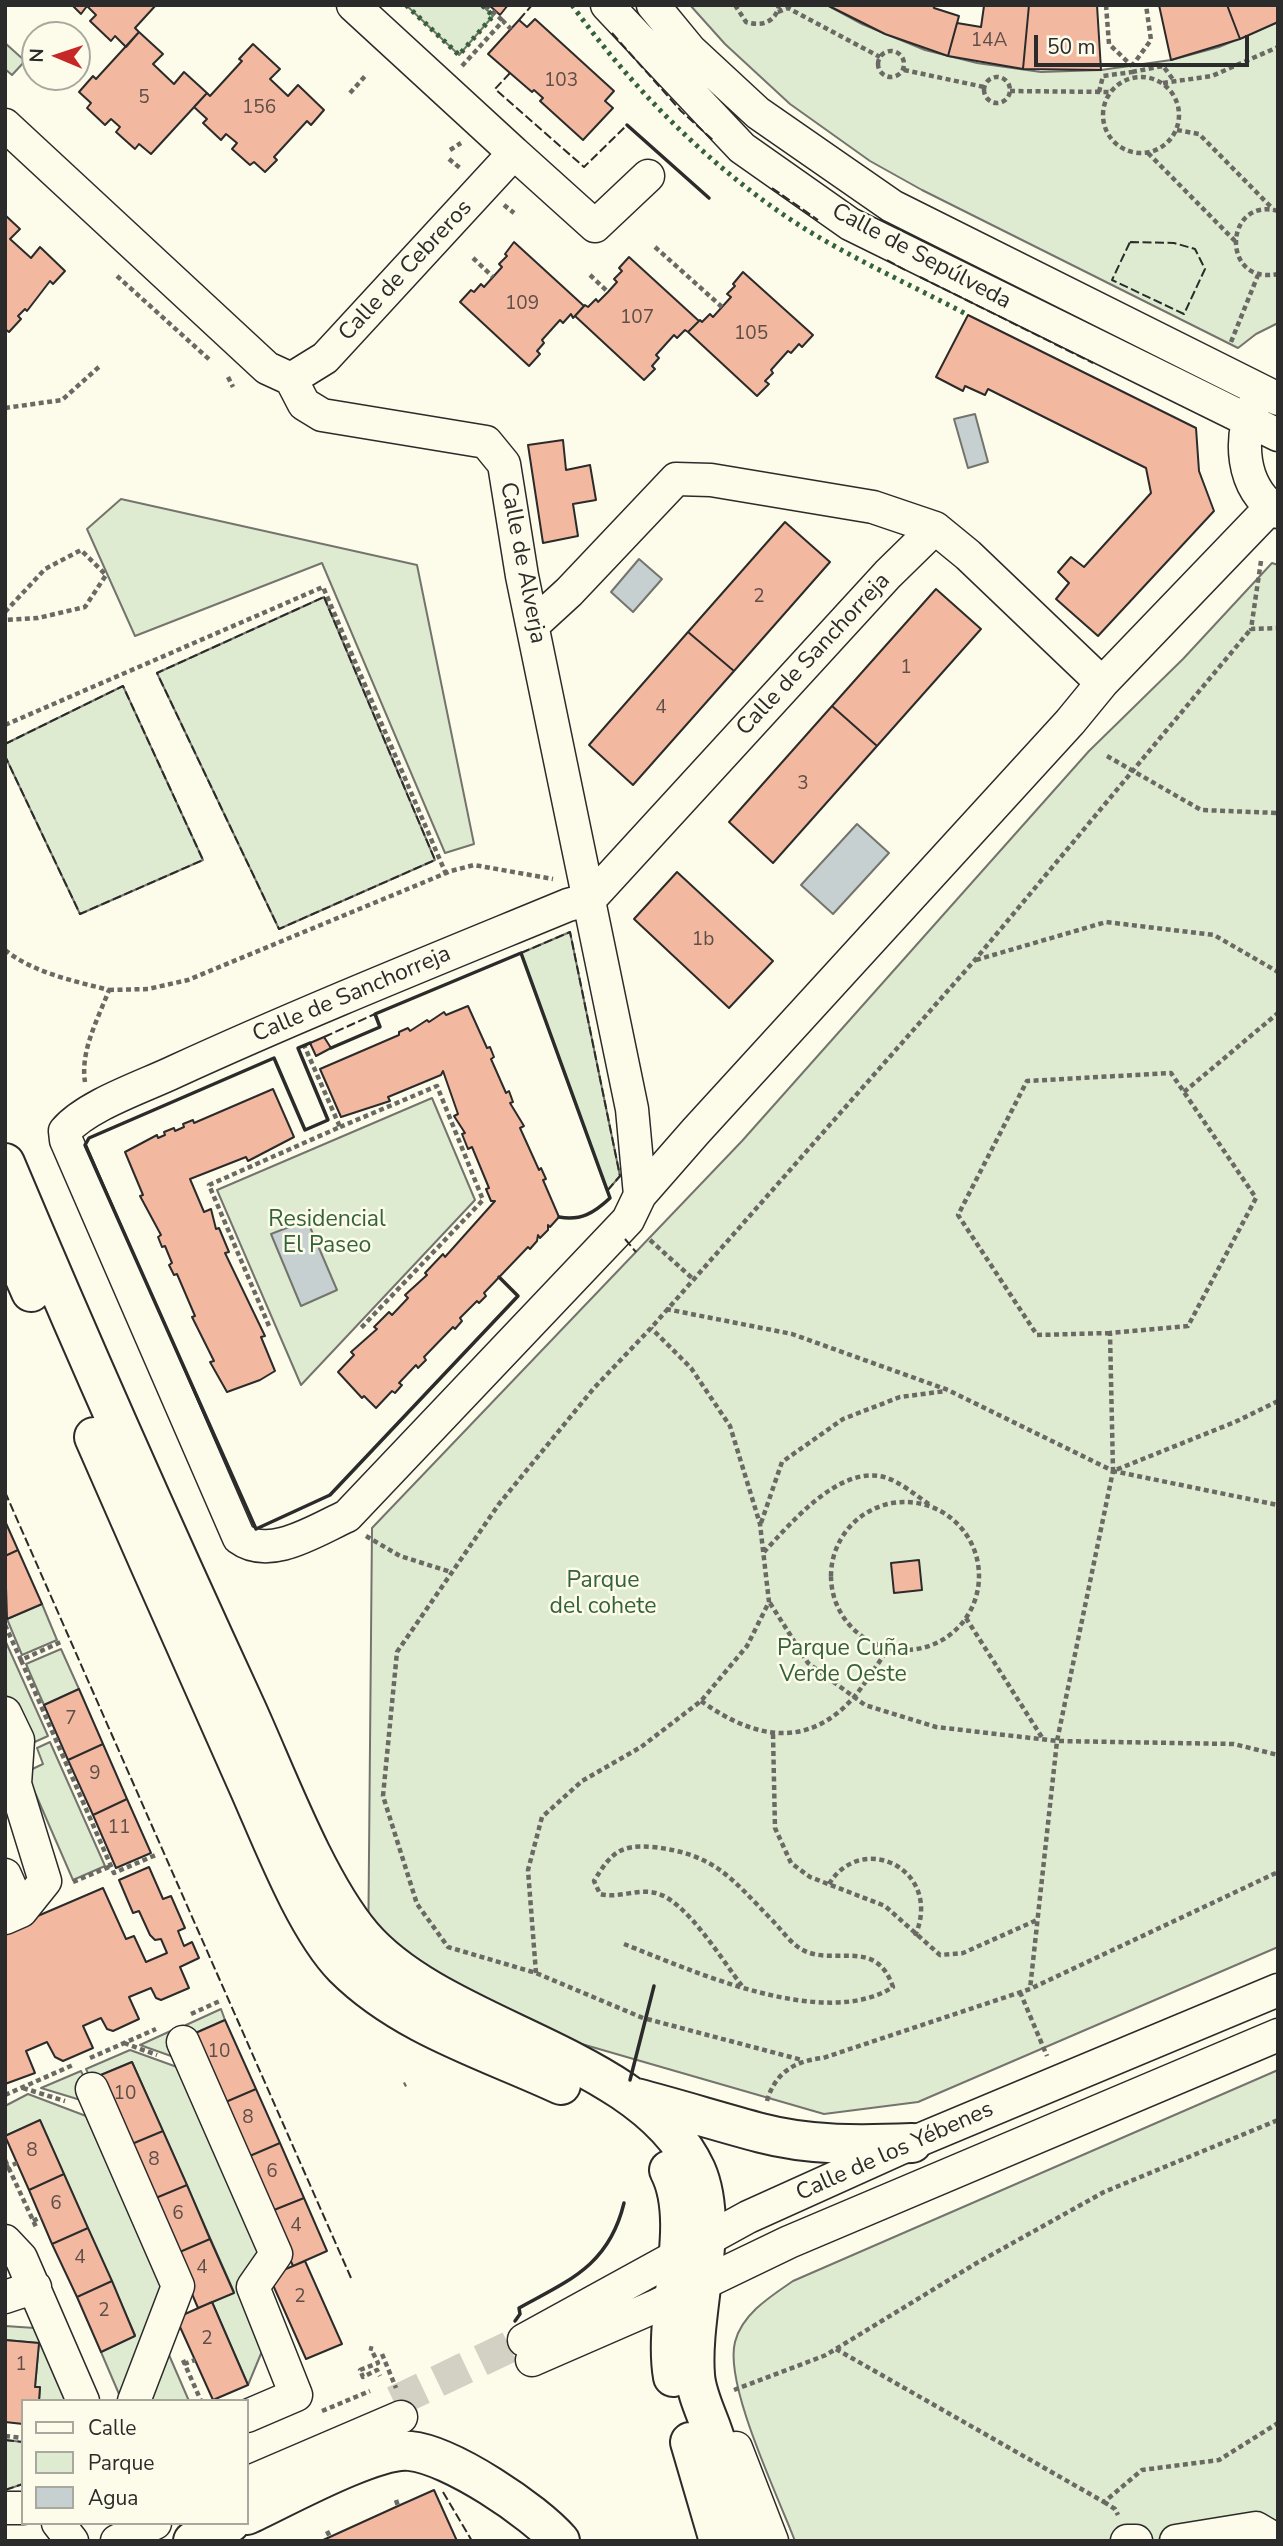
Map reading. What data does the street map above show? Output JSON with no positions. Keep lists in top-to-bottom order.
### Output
{
  "streets": {
    "street": [
      "Calle de Sepúlveda",
      "Calle de Cebreros",
      "Calle de Alverja",
      "Calle de Sanchorreja",
      "Calle de los Yébenes"
    ]
  },
  "crossings": [
    ["Calle de Cebreros", "Calle de Alverja"],
    ["Calle de Alverja", "Calle de Sanchorreja"]
  ],
  "parks": ["Residencial El Paseo", "Parque del cohete", "Parque Cuña Verde Oeste"],
  "house_numbers": [
    "14A",
    "103",
    "5",
    "156",
    "109",
    "107",
    "105",
    "2",
    "1",
    "4",
    "3",
    "1b",
    "7",
    "9",
    "11",
    "10",
    "10",
    "8",
    "8",
    "8",
    "6",
    "6",
    "6",
    "4",
    "4",
    "4",
    "2",
    "2",
    "2",
    "1"
  ],
  "legend": ["Calle", "Parque", "Agua"],
  "scale_bar": "50 m",
  "north": "left"
}
